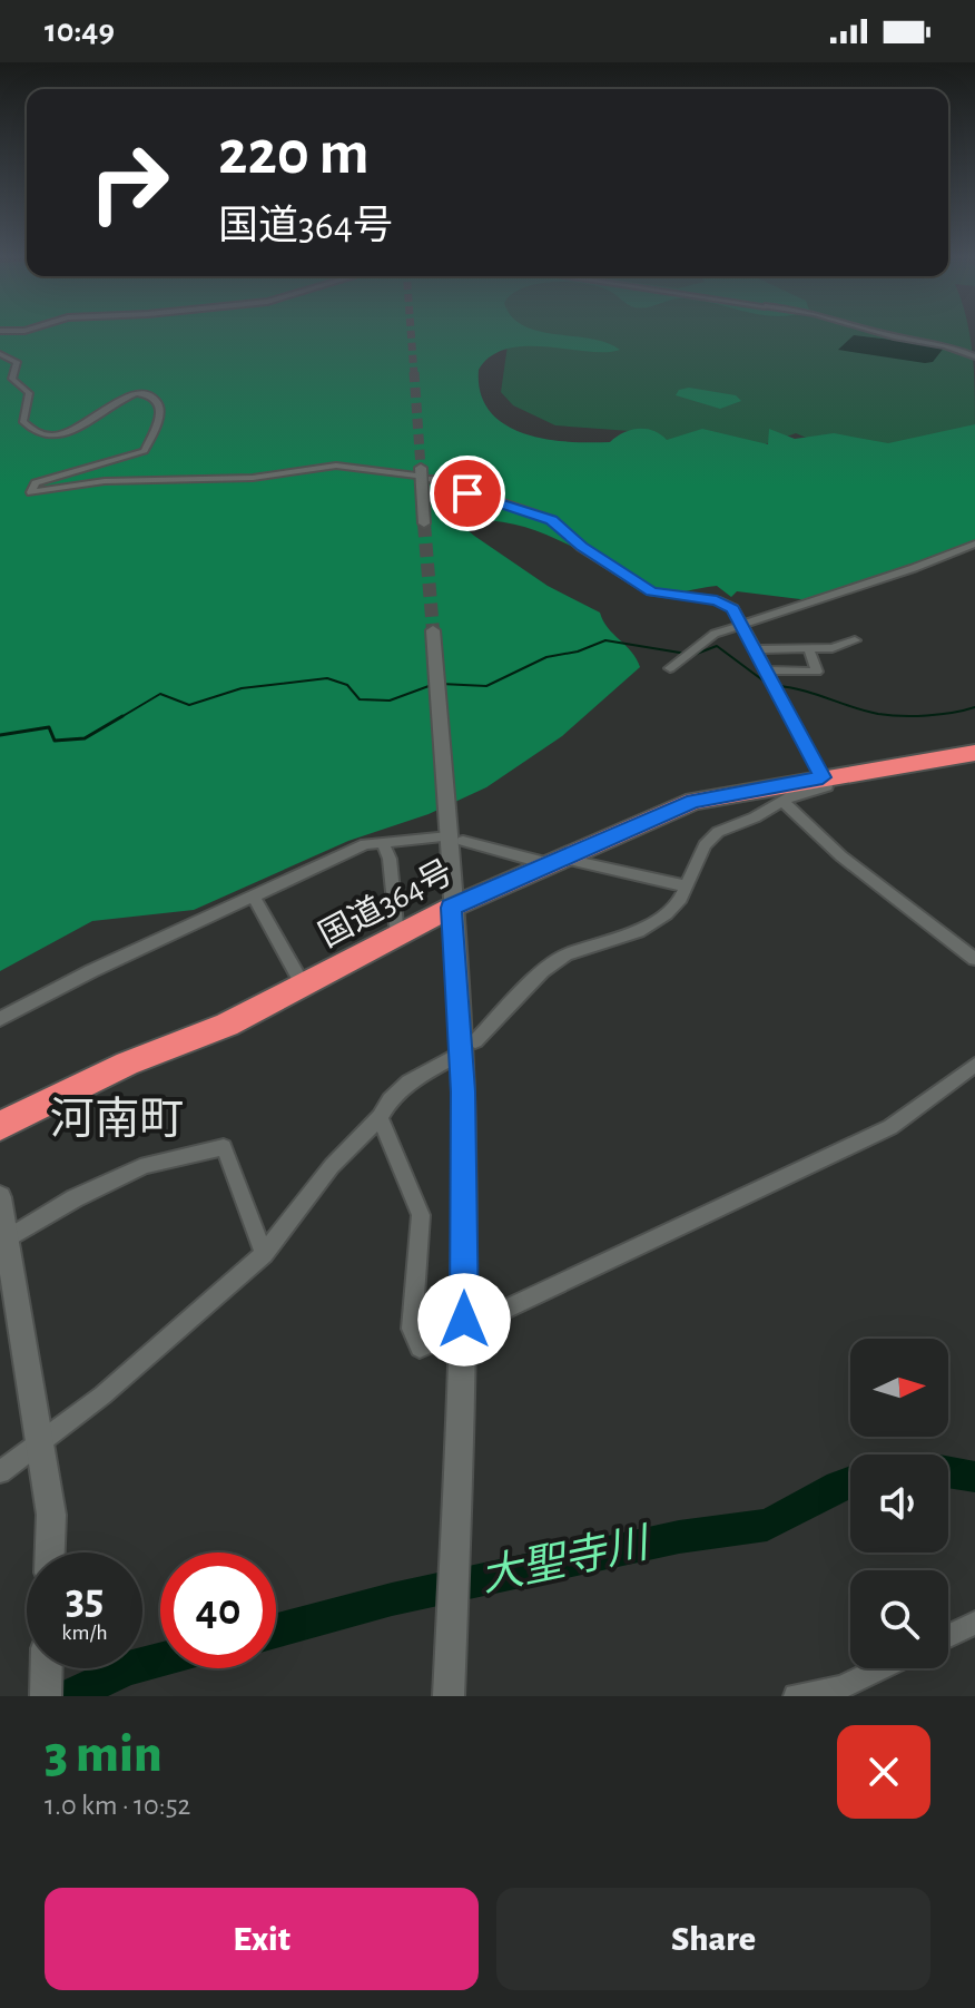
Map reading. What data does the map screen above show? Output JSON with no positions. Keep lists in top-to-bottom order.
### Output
{
  "streets": {
    "highway": ["国道364号"]
  },
  "districts": ["河南町"],
  "water": ["大聖寺川"],
  "north": "right",
  "page": {
    "status": "10:49",
    "turn": ["220 m", "国道364号"],
    "speed": "35 km/h",
    "limit": "40",
    "heading": ["3 min", "1.0 km · 10:52"],
    "buttons": ["Exit", "Share"]
  }
}
